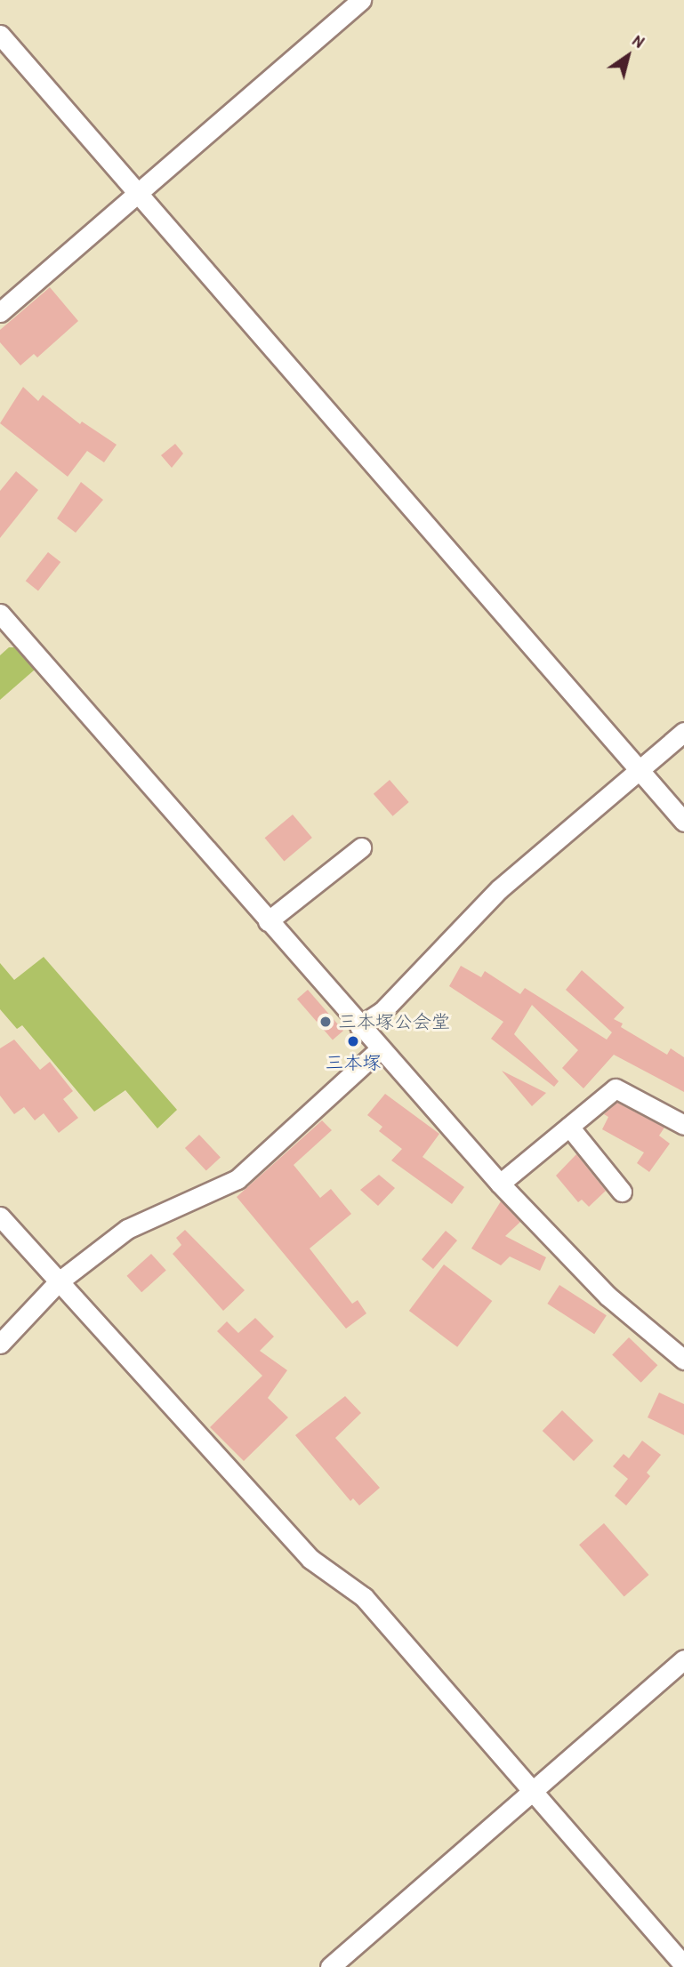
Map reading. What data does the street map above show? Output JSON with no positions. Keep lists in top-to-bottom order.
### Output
{
  "places": ["三本塚公会堂", "三本塚"],
  "north": "top right"
}
